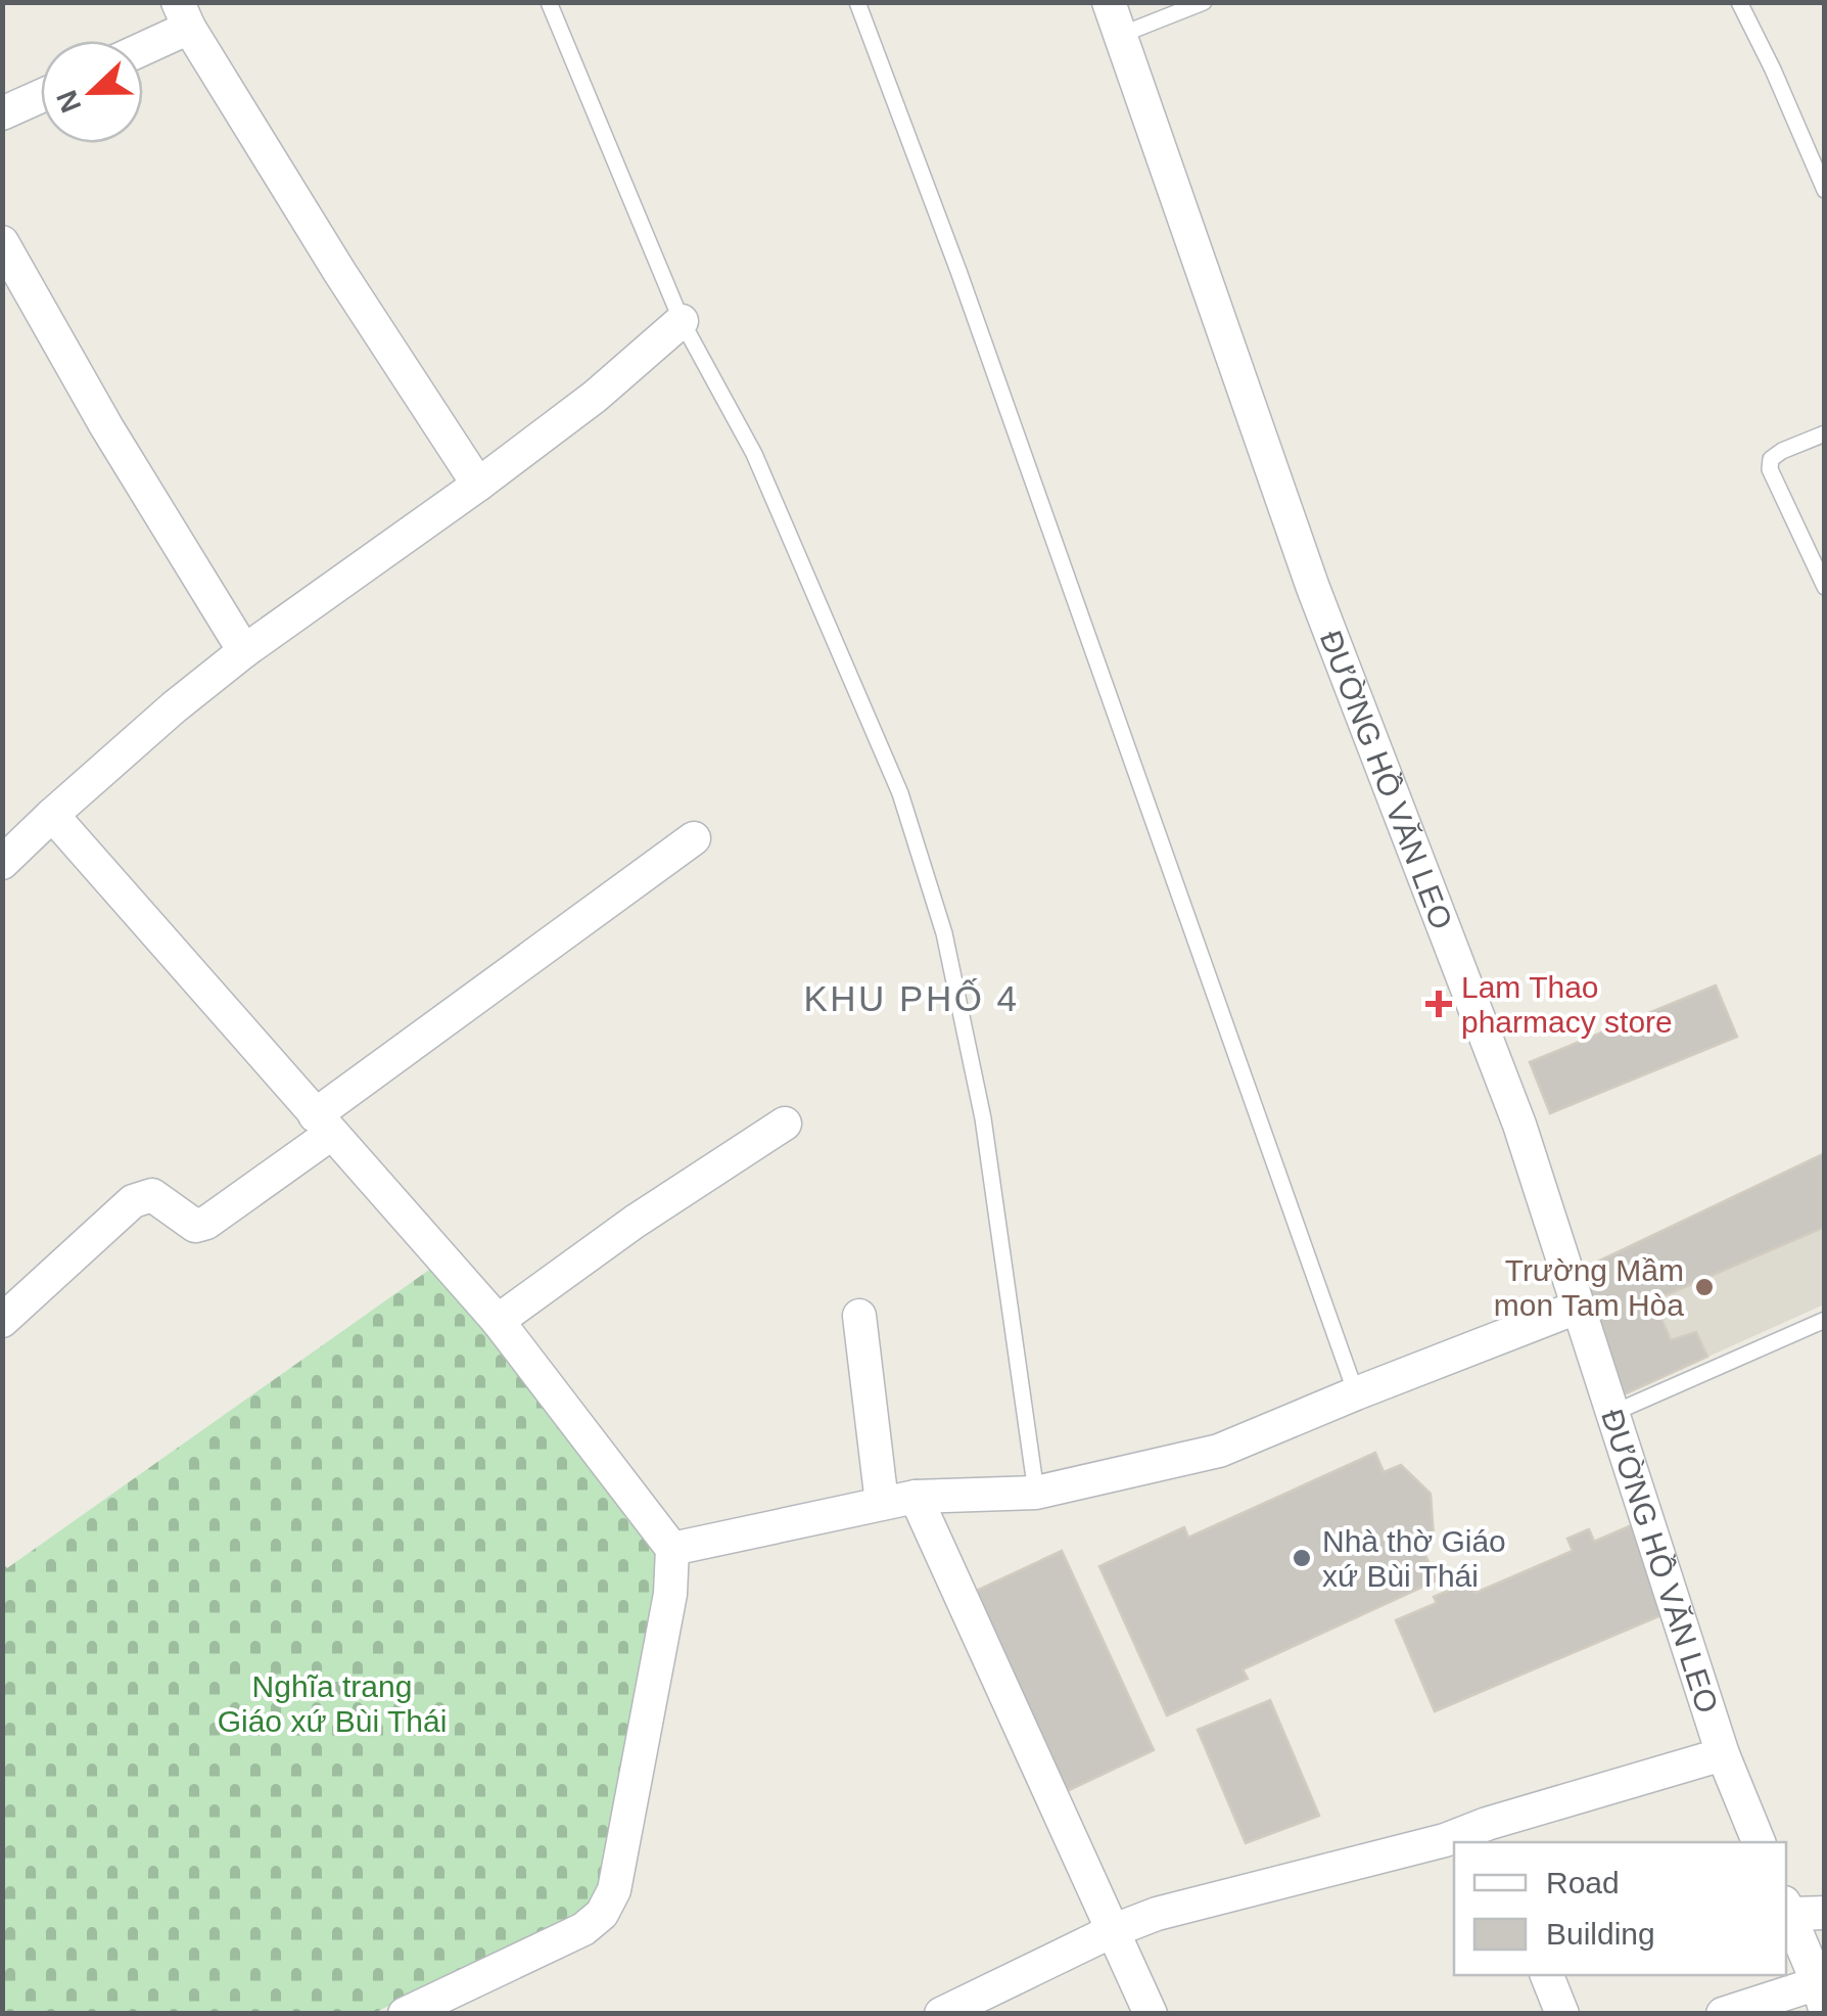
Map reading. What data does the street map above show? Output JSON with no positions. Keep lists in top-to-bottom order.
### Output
{
  "streets": {
    "street": ["ĐƯỜNG HỒ VĂN LEO"]
  },
  "districts": ["KHU PHỐ 4"],
  "parks": ["Nghĩa trang Giáo xứ Bùi Thái"],
  "places": {
    "health": ["Lam Thao pharmacy store"],
    "other": ["Trường Mầm mon Tam Hòa", "Nhà thờ Giáo xứ Bùi Thái"]
  },
  "legend": ["Road", "Building"],
  "north": "left"
}
